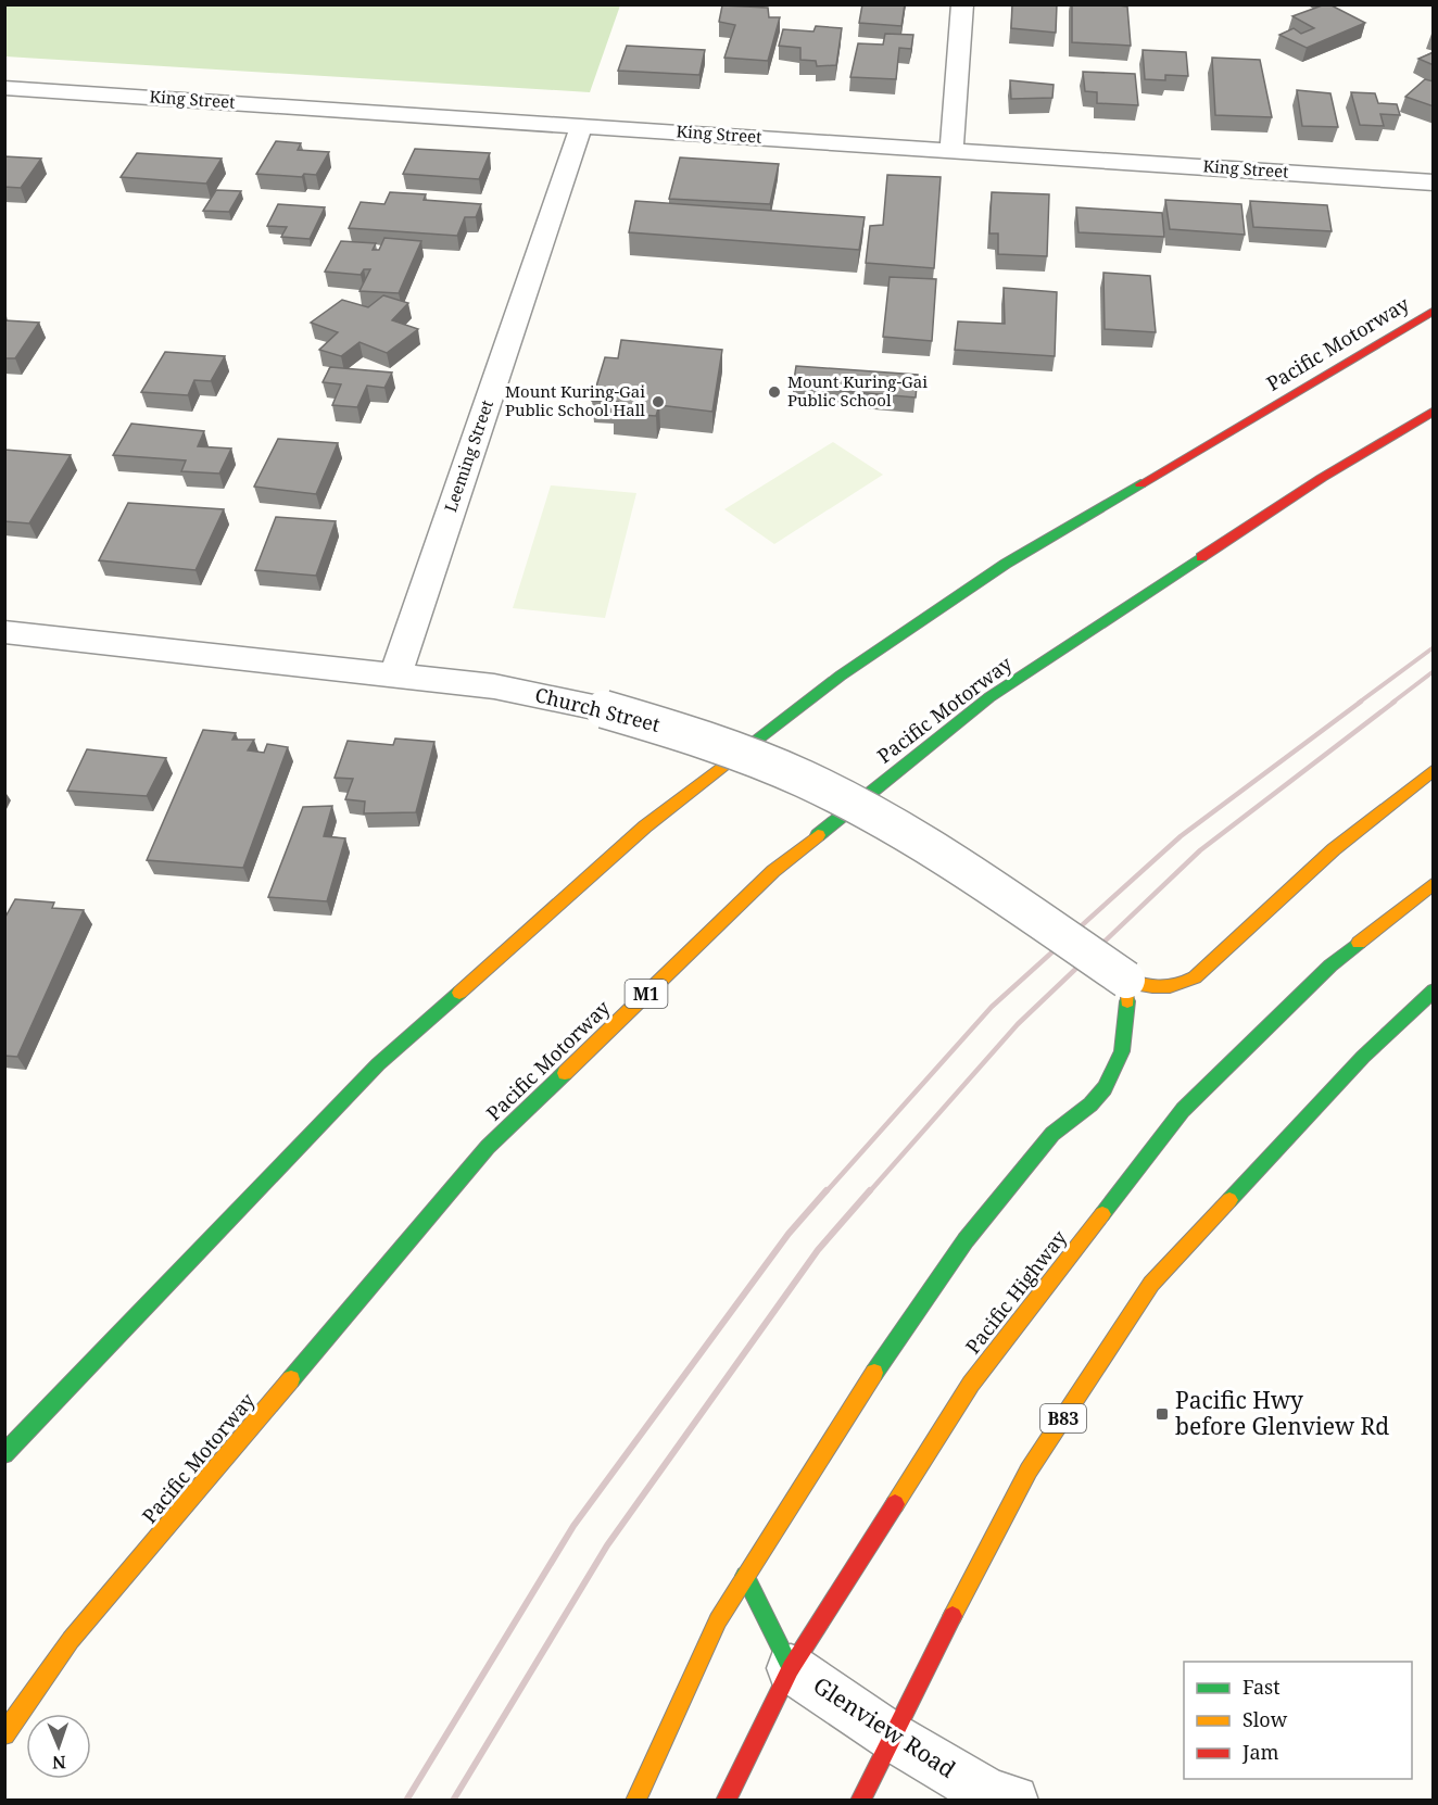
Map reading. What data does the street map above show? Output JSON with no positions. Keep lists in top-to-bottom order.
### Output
{
  "streets": {
    "main road": [
      "Pacific Motorway",
      "M1",
      "Pacific Highway",
      "B83"
    ],
    "street": [
      "King Street",
      "Leeming Street",
      "Church Street",
      "Glenview Road"
    ]
  },
  "crossings": [
    ["King Street", "Leeming Street"],
    ["Leeming Street", "Church Street"],
    ["Pacific Highway", "Glenview Road"],
    ["B83", "Glenview Road"]
  ],
  "places": {
    "other": ["Mount Kuring-Gai Public School", "Mount Kuring-Gai Public School Hall"],
    "transit": ["Pacific Hwy before Glenview Rd"]
  },
  "legend": ["Fast", "Slow", "Jam"],
  "north": "bottom"
}
